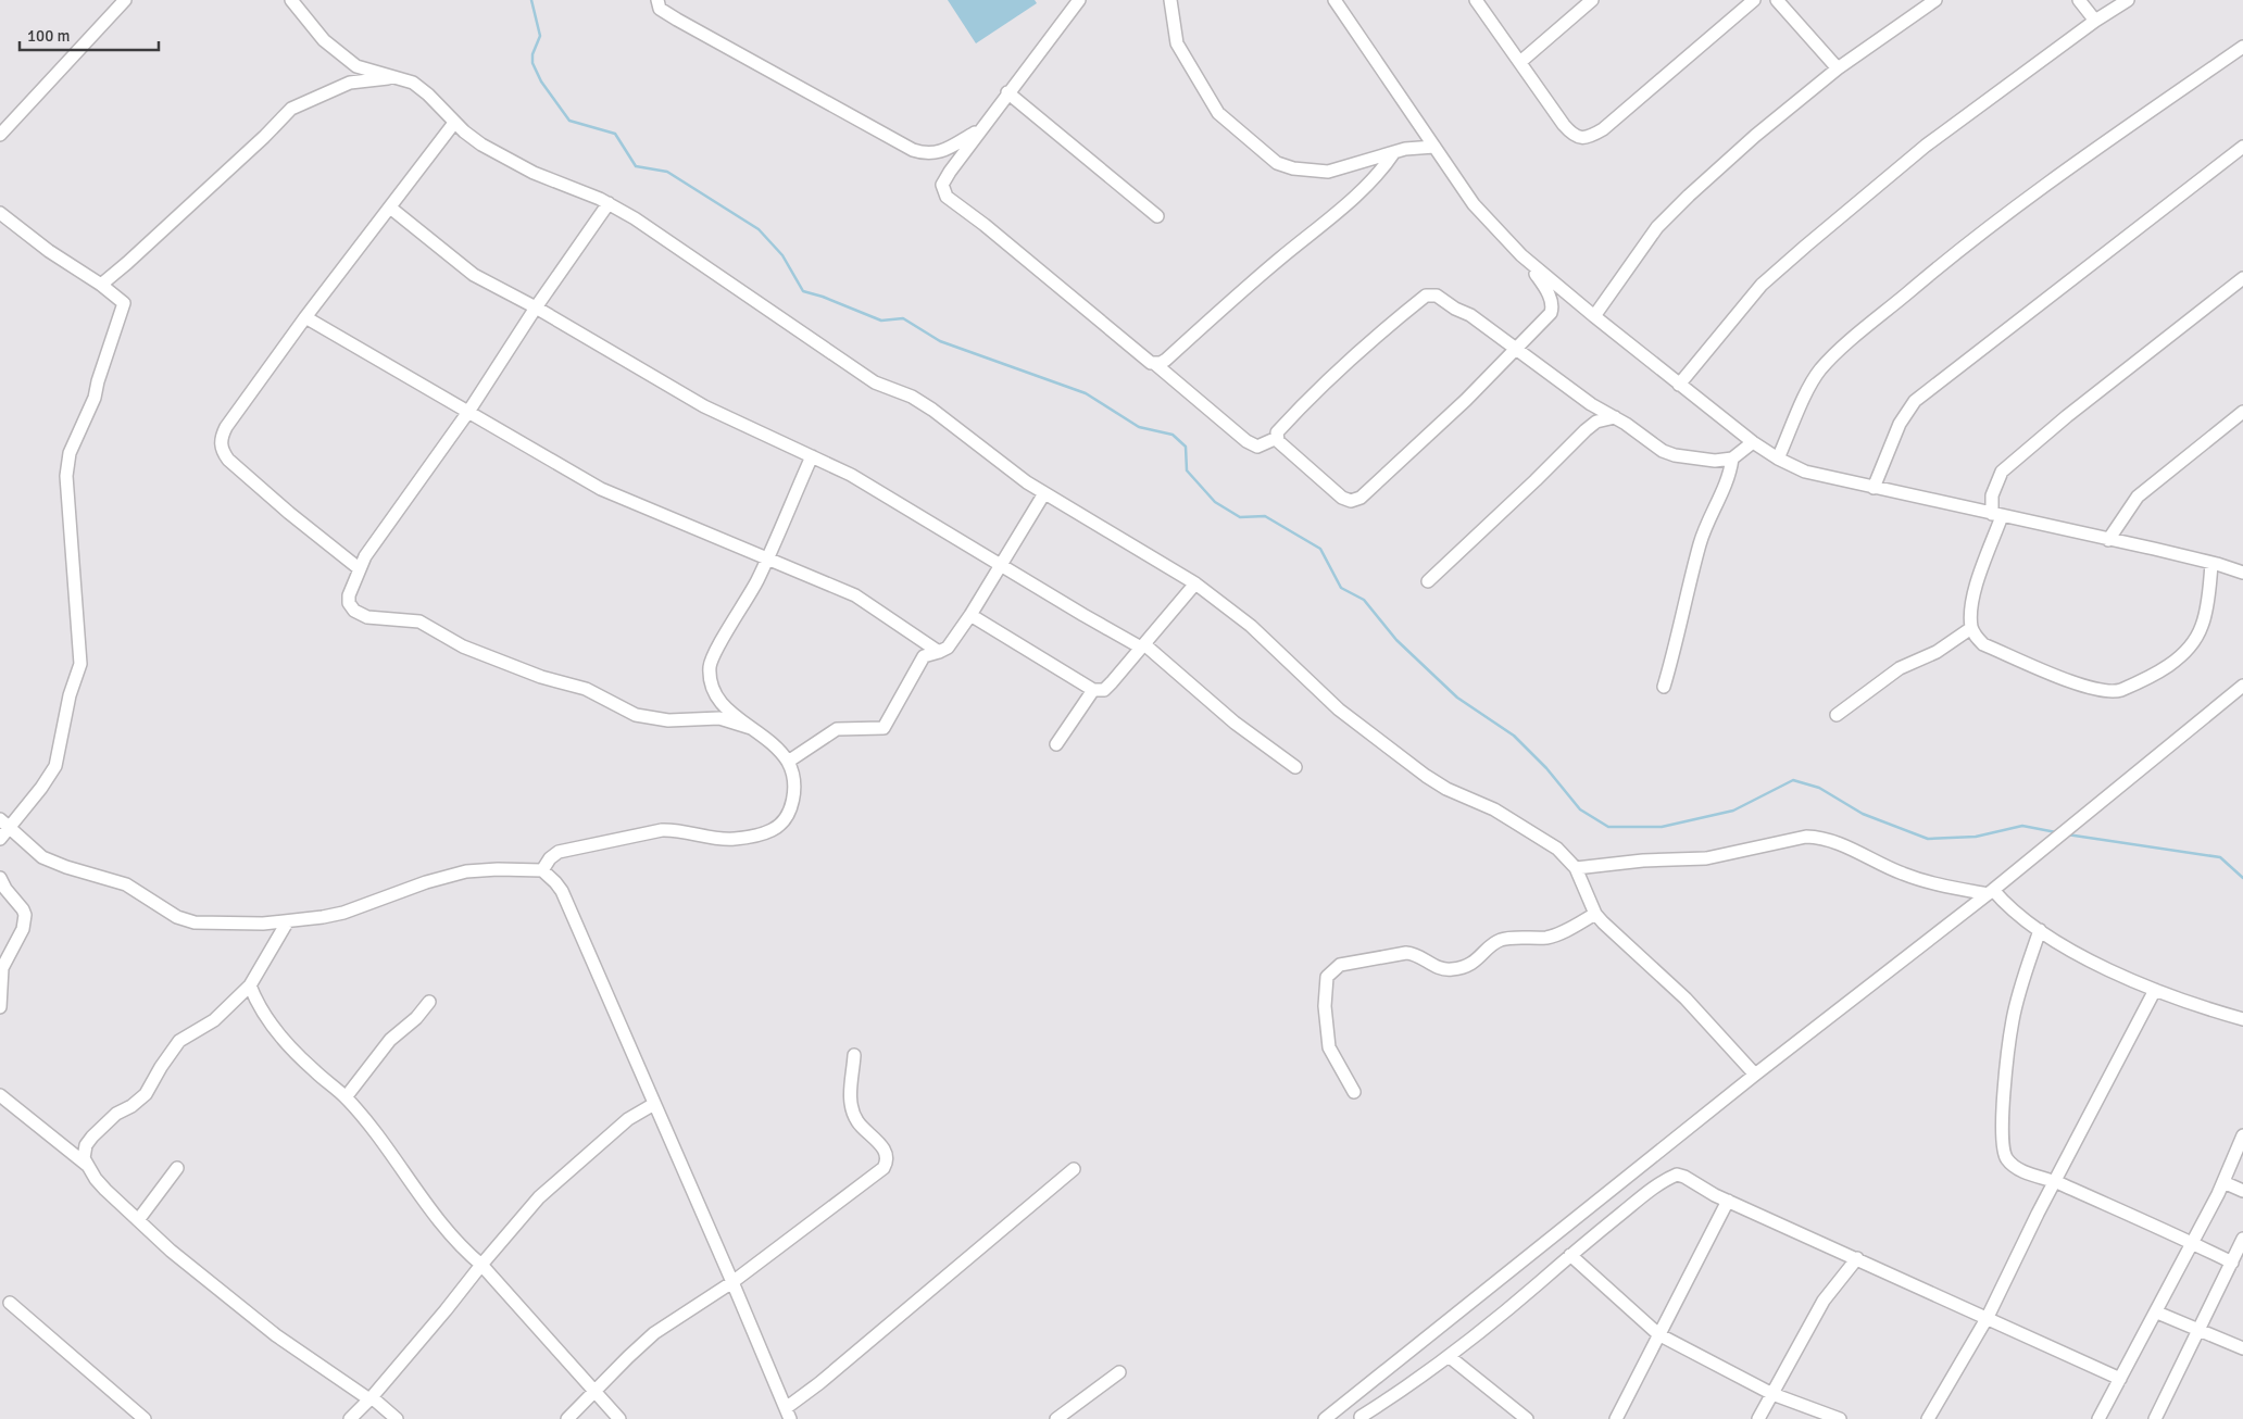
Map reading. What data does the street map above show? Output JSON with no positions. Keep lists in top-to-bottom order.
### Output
{
  "scale_bar": "100 m"
}
